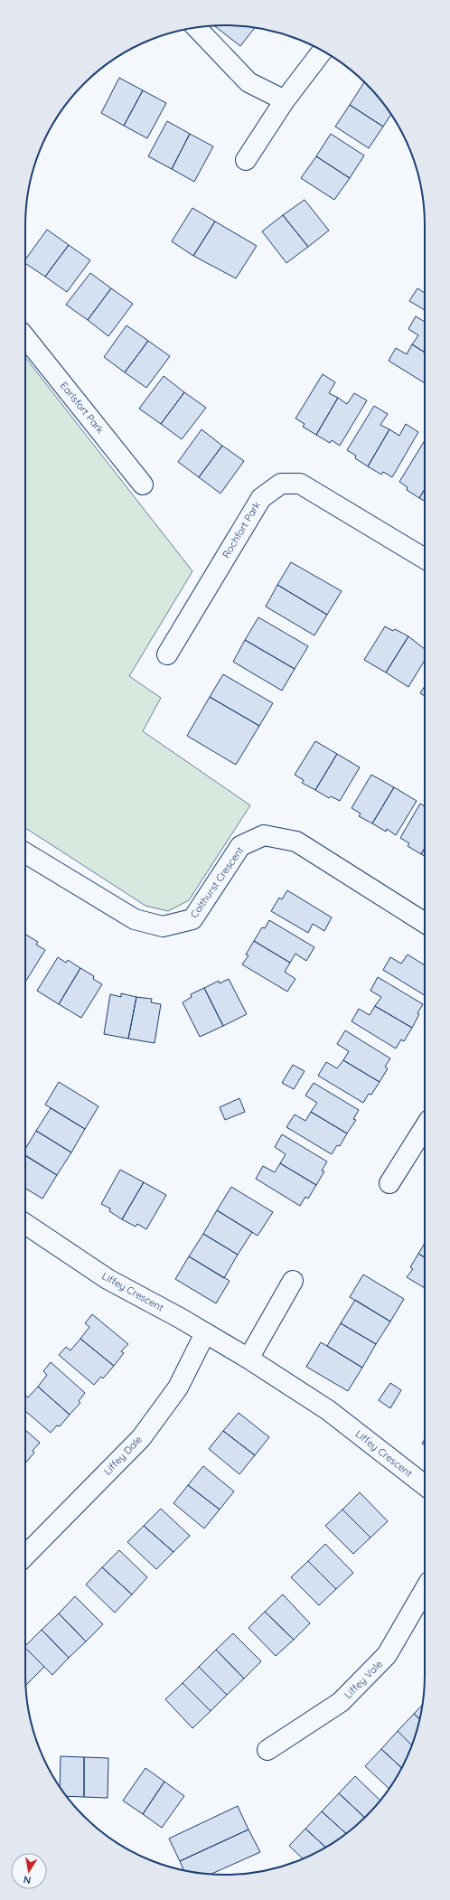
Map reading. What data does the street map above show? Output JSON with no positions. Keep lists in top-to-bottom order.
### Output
{
  "streets": {
    "street": [
      "Earlsfort Park",
      "Rochfort Park",
      "Colthurst Crescent",
      "Liffey Crescent",
      "Liffey Dale",
      "Liffey Vale"
    ]
  },
  "crossings": [
    ["Liffey Crescent", "Liffey Dale"]
  ],
  "north": "bottom"
}
